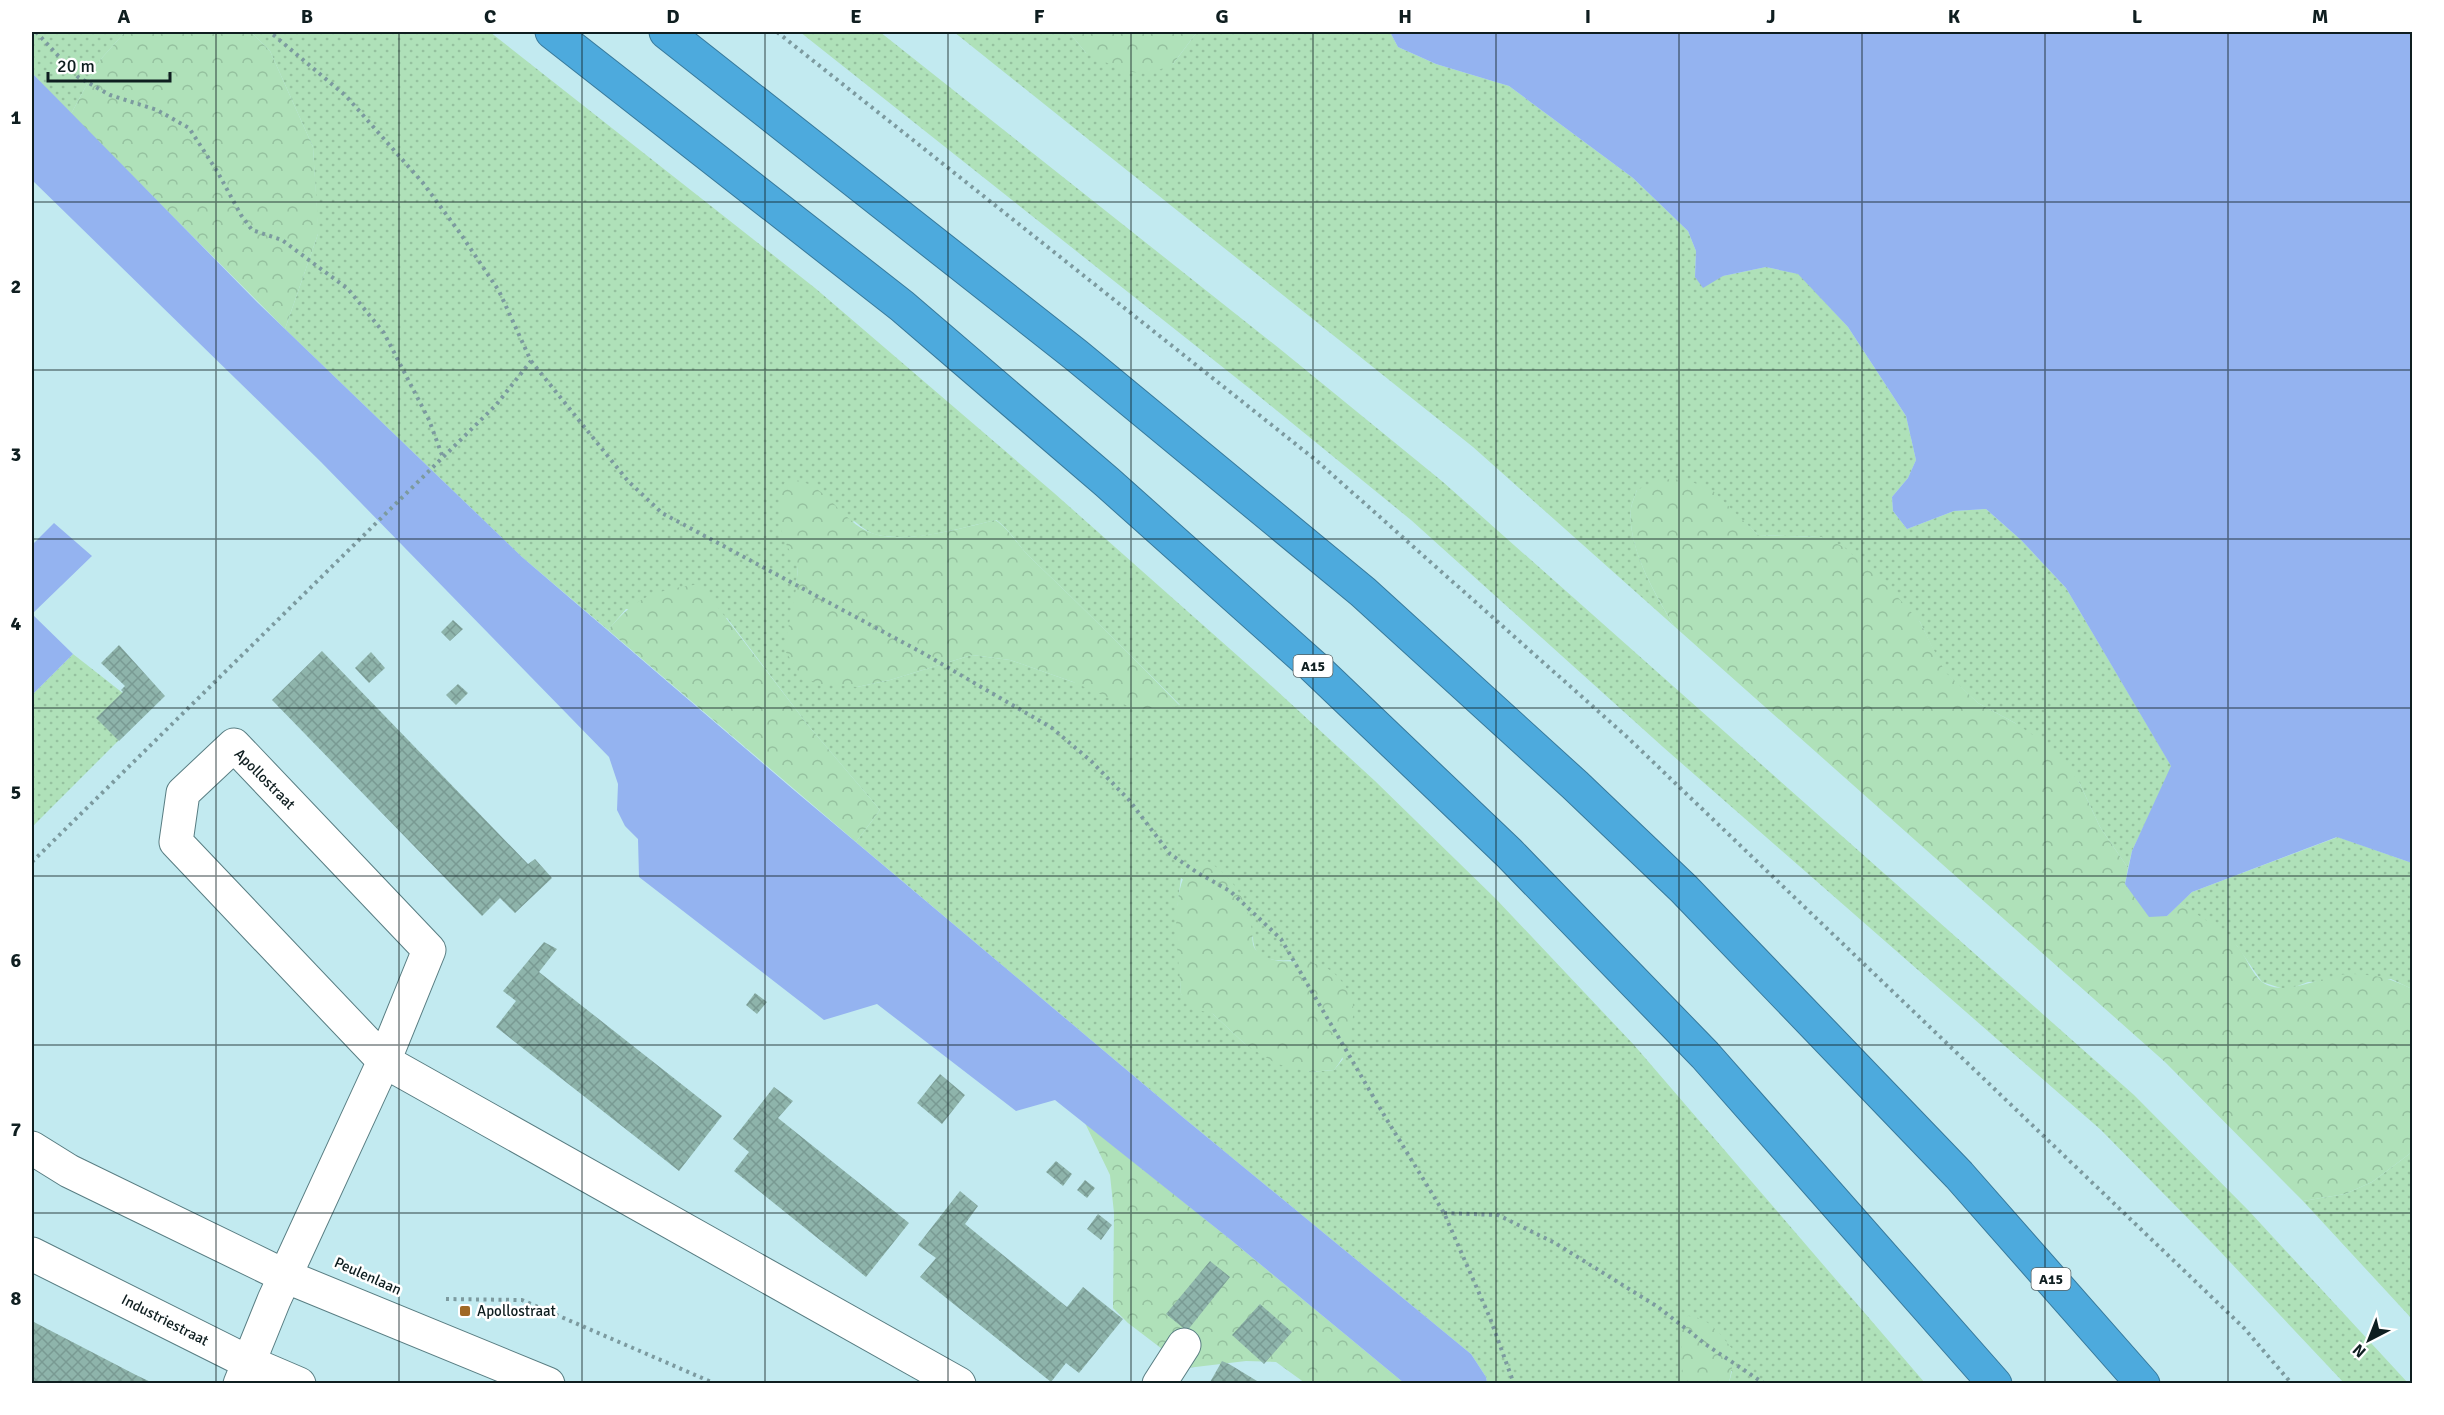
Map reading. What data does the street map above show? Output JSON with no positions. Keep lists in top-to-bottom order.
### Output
{
  "streets": {
    "highway": ["A15"],
    "street": ["Apollostraat", "Peulenlaan", "Industriestraat"]
  },
  "crossings": [
    ["Apollostraat", "Peulenlaan"],
    ["Apollostraat", "Industriestraat"]
  ],
  "places": {
    "transit": ["Apollostraat"]
  },
  "scale_bar": "20 m",
  "north": "bottom left",
  "grid": {
    "columns": [
      "A",
      "B",
      "C",
      "D",
      "E",
      "F",
      "G",
      "H",
      "I",
      "J",
      "K",
      "L",
      "M"
    ],
    "rows": [
      "1",
      "2",
      "3",
      "4",
      "5",
      "6",
      "7",
      "8"
    ]
  }
}
